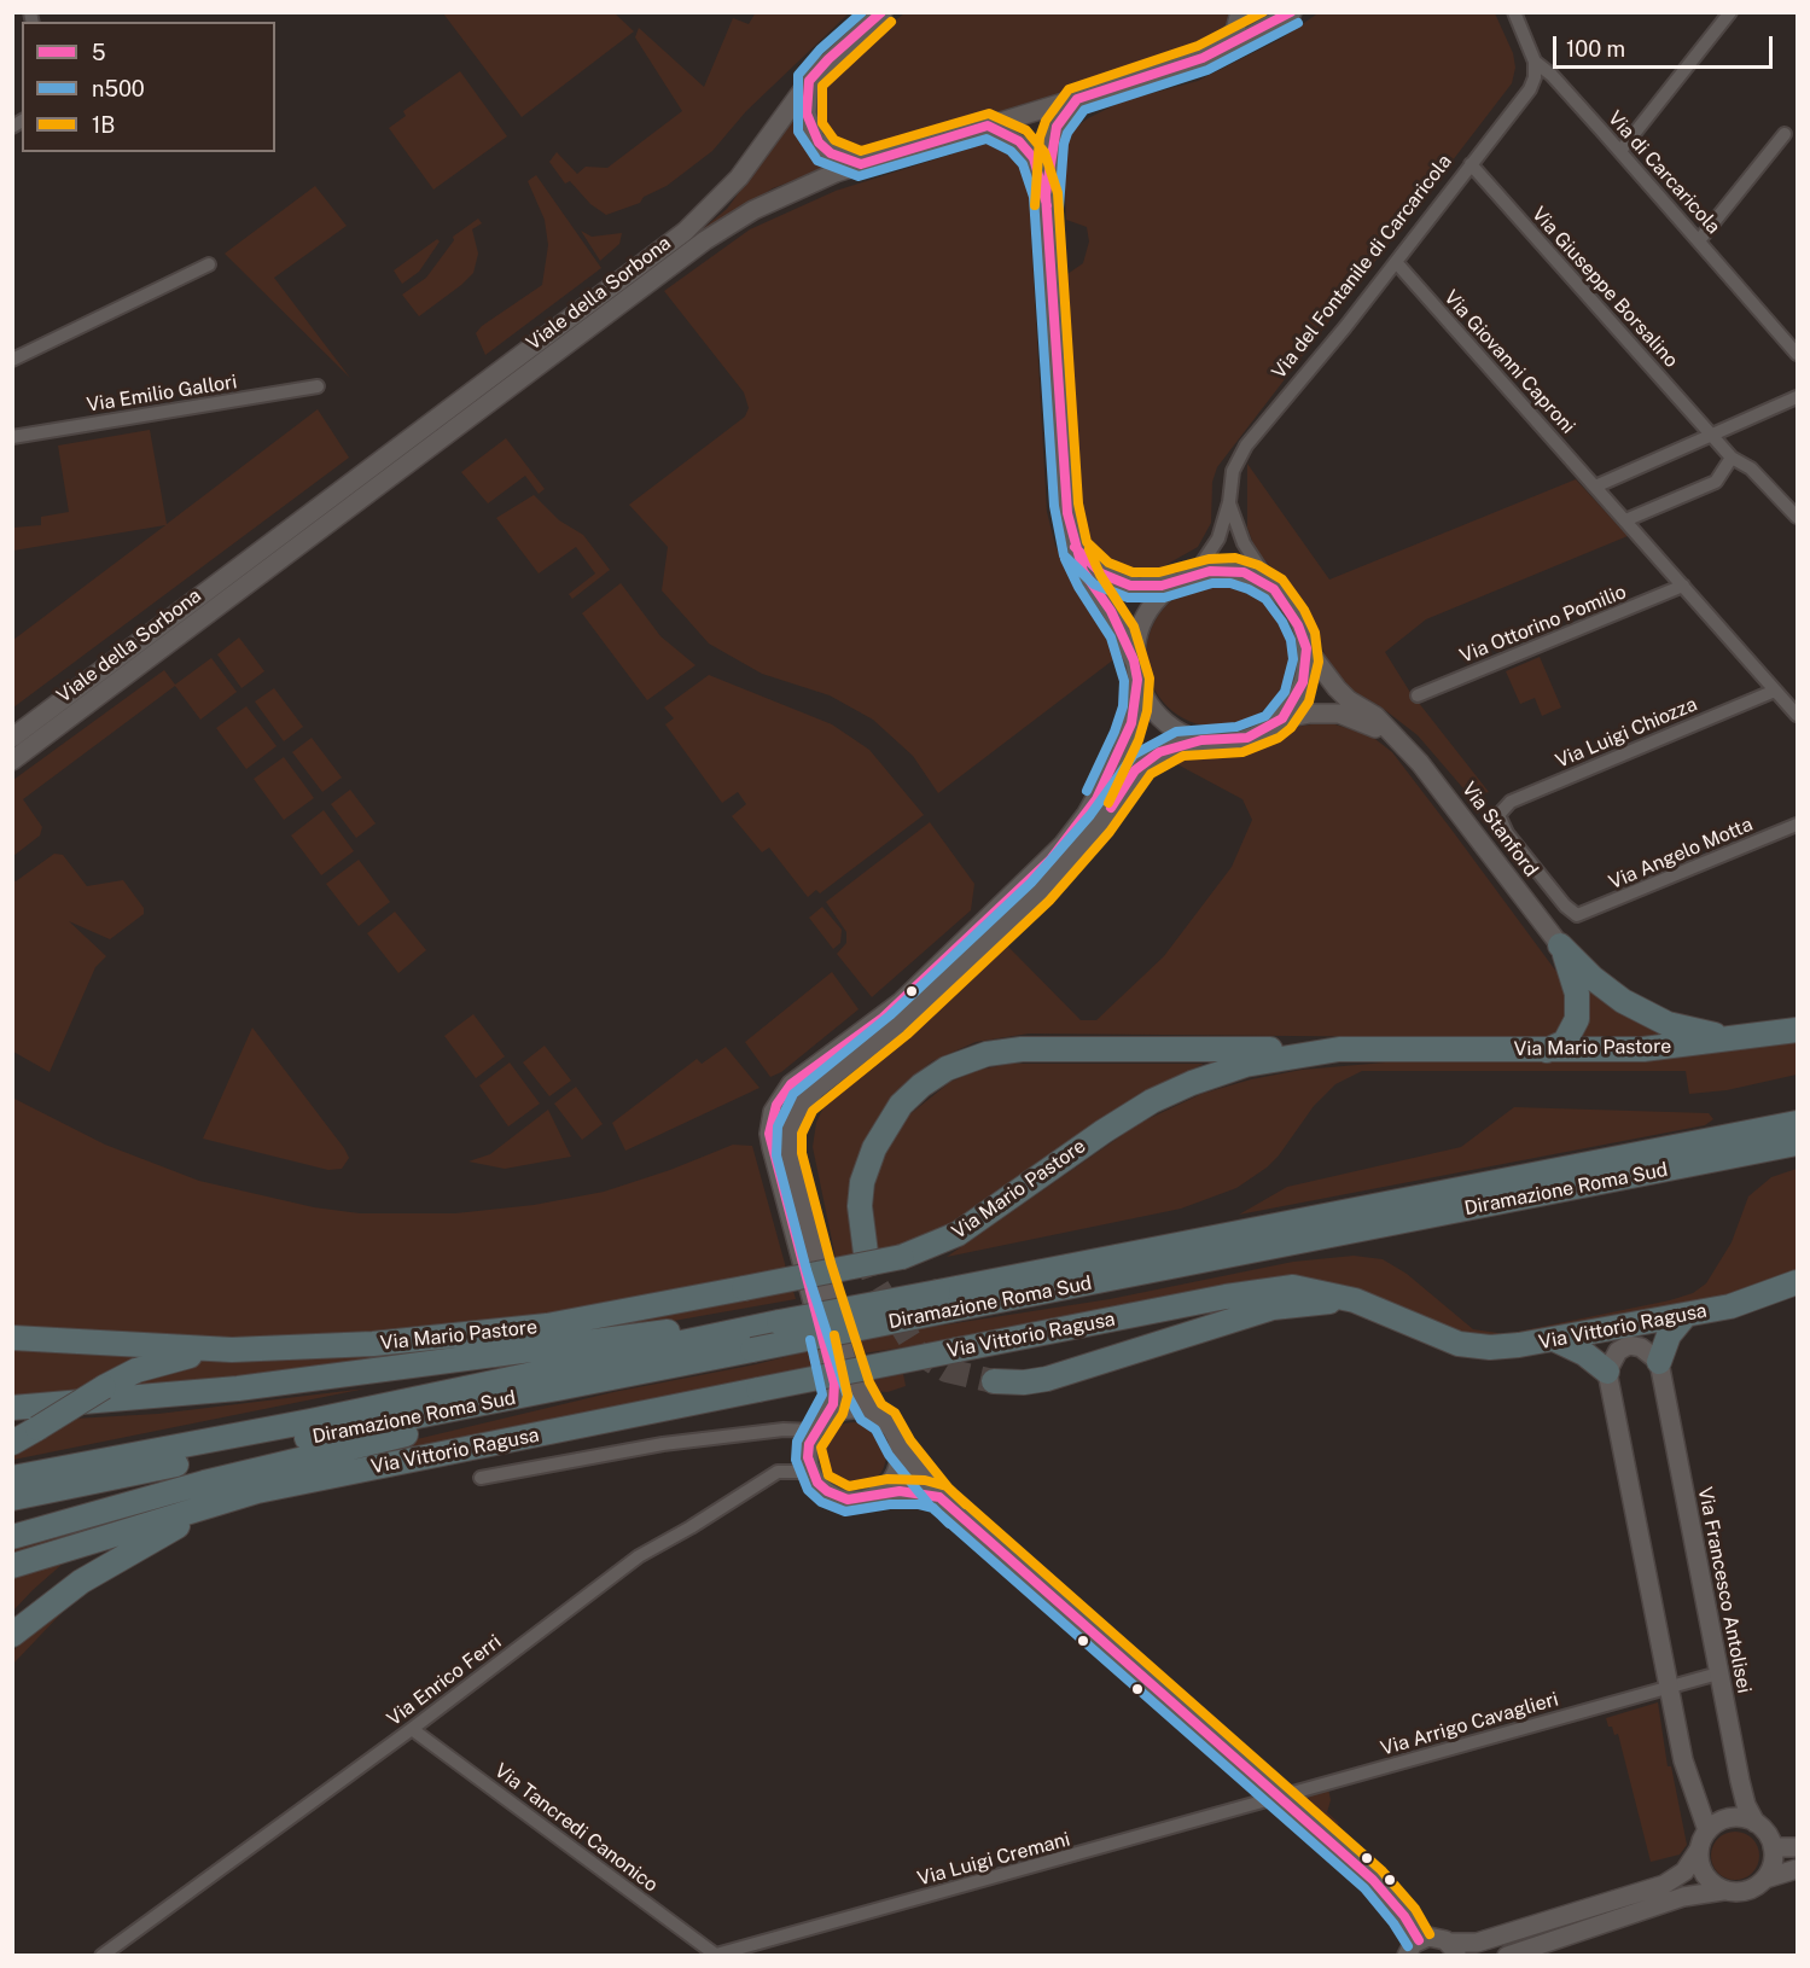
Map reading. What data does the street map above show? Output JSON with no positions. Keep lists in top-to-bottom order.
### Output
{
  "streets": {
    "highway": ["Via Mario Pastore", "Diramazione Roma Sud", "Via Vittorio Ragusa"],
    "street": [
      "Via di Carcaricola",
      "Via del Fontanile di Carcaricola",
      "Via Giuseppe Borsalino",
      "Viale della Sorbona",
      "Via Giovanni Caproni",
      "Via Emilio Gallori",
      "Via Ottorino Pomilio",
      "Via Luigi Chiozza",
      "Via Stanford",
      "Via Angelo Motta",
      "Via Francesco Antolisei",
      "Via Enrico Ferri",
      "Via Arrigo Cavaglieri",
      "Via Tancredi Canonico",
      "Via Luigi Cremani"
    ]
  },
  "crossings": [
    ["Via di Carcaricola", "Via del Fontanile di Carcaricola"],
    ["Via del Fontanile di Carcaricola", "Via Giuseppe Borsalino"],
    ["Via del Fontanile di Carcaricola", "Via Giovanni Caproni"],
    ["Via del Fontanile di Carcaricola", "Via Stanford"],
    ["Via Luigi Chiozza", "Via Angelo Motta"],
    ["Via Francesco Antolisei", "Via Arrigo Cavaglieri"],
    ["Via Enrico Ferri", "Via Tancredi Canonico"],
    ["Via Arrigo Cavaglieri", "Via Luigi Cremani"],
    ["Via Tancredi Canonico", "Via Luigi Cremani"]
  ],
  "lines": ["transit line 5", "transit line n500", "transit line 1B"],
  "legend": ["5", "n500", "1B"],
  "scale_bar": "100 m"
}
